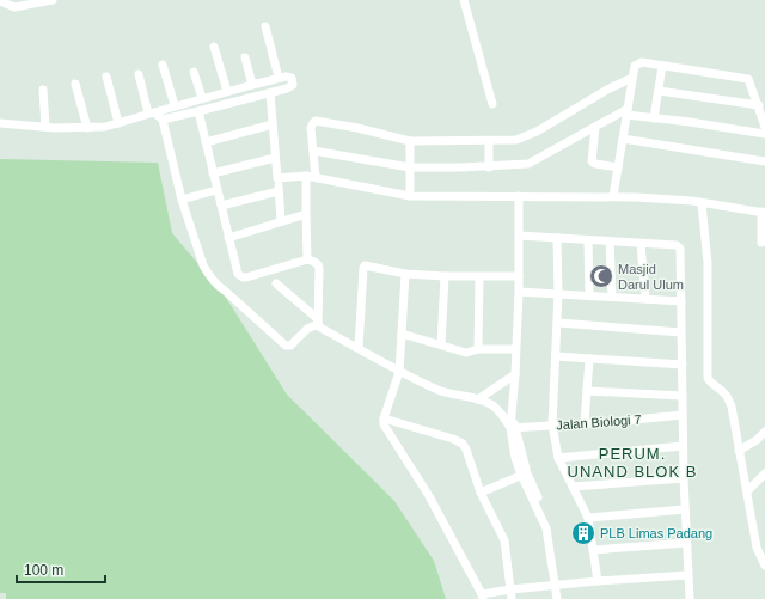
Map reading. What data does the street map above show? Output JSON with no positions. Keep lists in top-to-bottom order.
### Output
{
  "streets": {
    "street": ["Jalan Biologi 7"]
  },
  "districts": ["PERUM. UNAND BLOK B"],
  "places": {
    "mosque": ["Masjid Darul Ulum"],
    "building": ["PLB Limas Padang"]
  },
  "scale_bar": "100 m"
}
